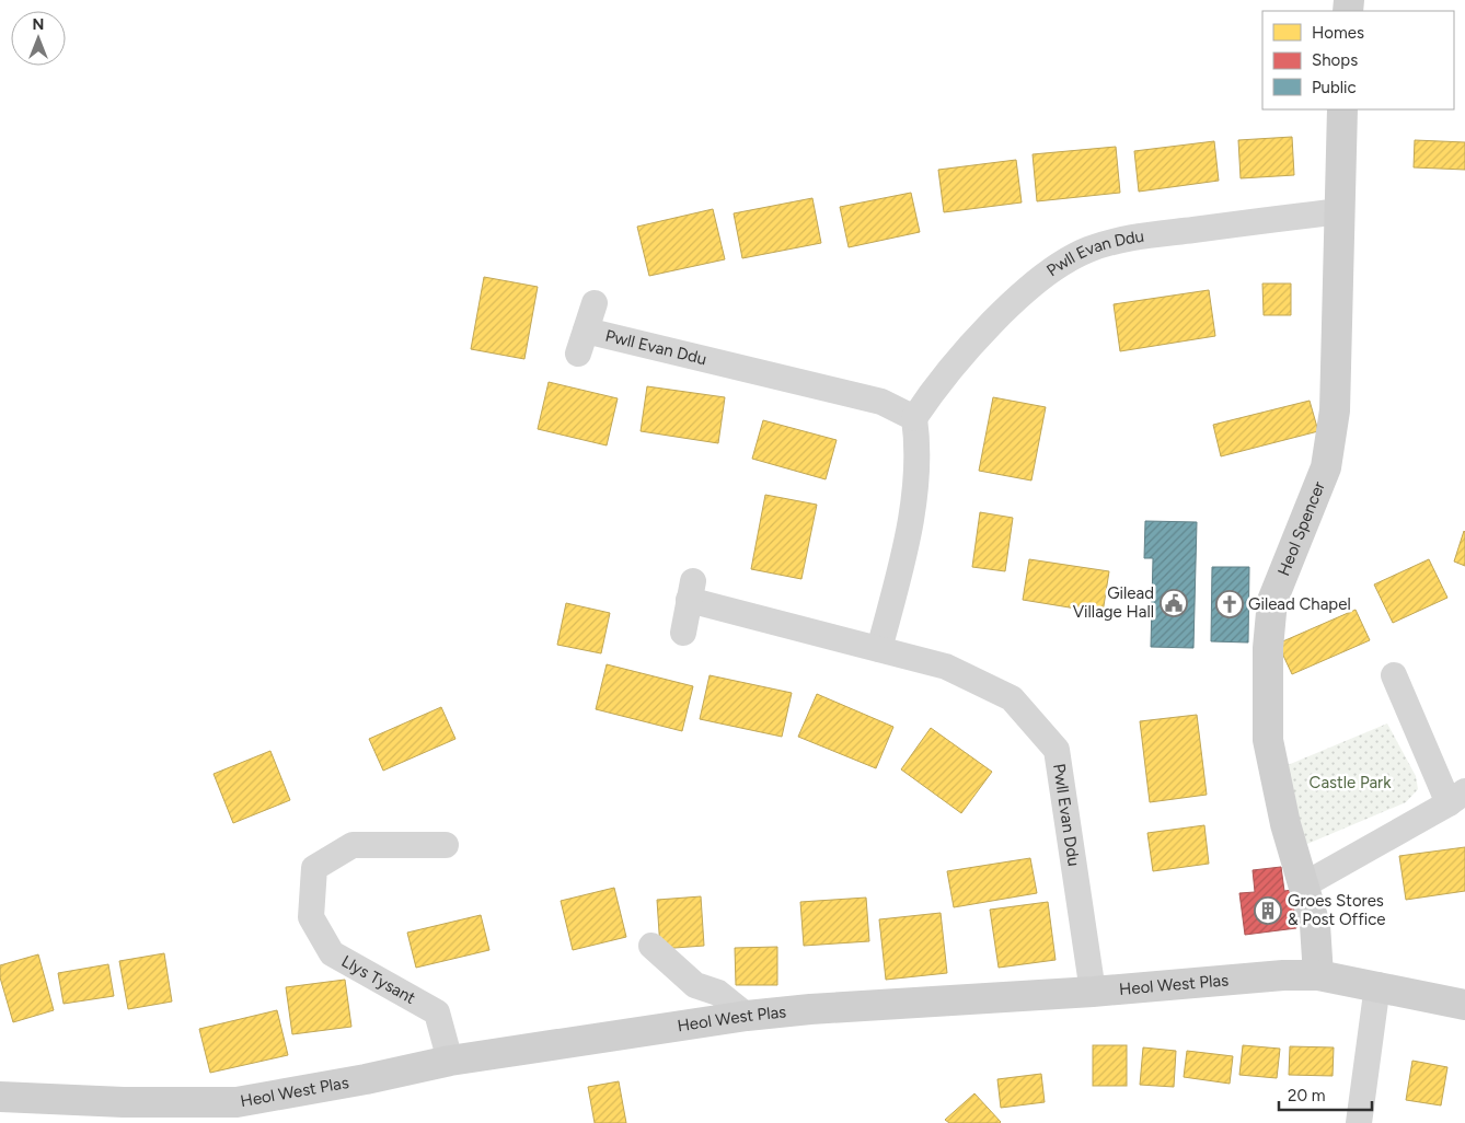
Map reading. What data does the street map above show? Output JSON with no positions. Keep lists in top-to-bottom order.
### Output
{
  "streets": {
    "street": [
      "Pwll Evan Ddu",
      "Heol Spencer",
      "Llys Tysant",
      "Heol West Plas"
    ]
  },
  "crossings": [
    ["Pwll Evan Ddu", "Heol Spencer"],
    ["Pwll Evan Ddu", "Heol West Plas"],
    ["Heol Spencer", "Heol West Plas"],
    ["Llys Tysant", "Heol West Plas"]
  ],
  "parks": ["Castle Park"],
  "places": {
    "public building": ["Gilead Village Hall"],
    "church": ["Gilead Chapel"],
    "building": ["Groes Stores & Post Office"]
  },
  "legend": ["Homes", "Shops", "Public"],
  "scale_bar": "20 m",
  "north": "top"
}
